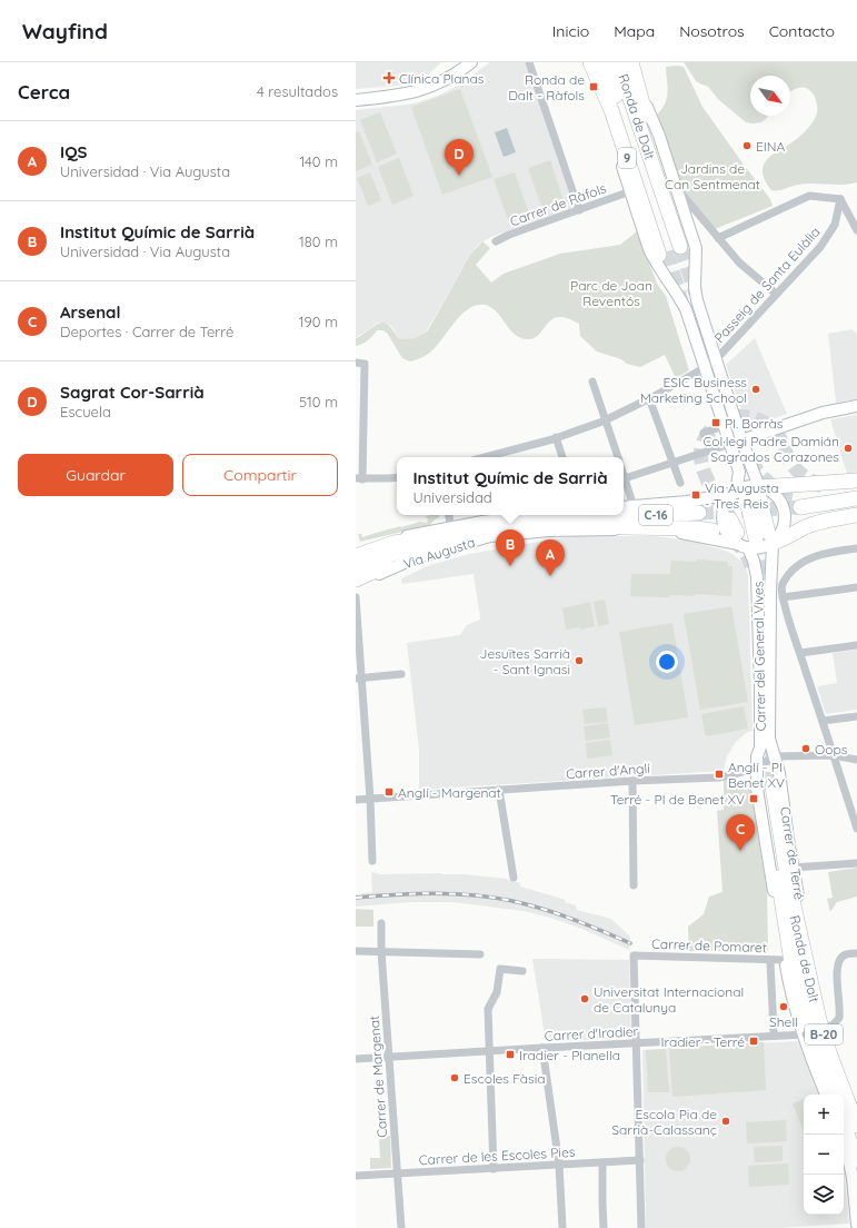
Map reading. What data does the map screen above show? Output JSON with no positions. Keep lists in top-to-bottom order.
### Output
{
  "streets": {
    "highway": [
      "Ronda de Dalt",
      "9",
      "C-16",
      "B-20"
    ],
    "street": [
      "Carrer de Ràfols",
      "Passeig de Santa Eulàlia",
      "Via Augusta",
      "Carrer del General Vives",
      "Carrer d'Anglí",
      "Carrer de Terré",
      "Carrer de Pomaret",
      "Carrer d'Iradier",
      "Carrer de Margenat",
      "Carrer de les Escoles Pies"
    ]
  },
  "crossings": [
    ["Ronda de Dalt", "9"],
    ["C-16", "Via Augusta"],
    ["Via Augusta", "Carrer del General Vives"],
    ["Carrer del General Vives", "Carrer d'Anglí"],
    ["Carrer del General Vives", "Carrer de Terré"],
    ["Carrer d'Anglí", "Carrer de Terré"],
    ["Carrer de Terré", "Carrer de Pomaret"],
    ["Carrer de Terré", "Carrer d'Iradier"],
    ["Carrer de Pomaret", "Carrer d'Iradier"],
    ["Carrer d'Iradier", "Carrer de Margenat"],
    ["Carrer de Margenat", "Carrer de les Escoles Pies"]
  ],
  "parks": ["Jardins de Can Sentmenat", "Parc de Joan Reventós"],
  "places": {
    "health": ["Clínica Planas"],
    "transit": [
      "Ronda de Dalt - Ràfols",
      "Pl. Borràs",
      "Via Augusta - Tres Reis",
      "Anglí - Pl Benet XV",
      "Anglí - Margenat",
      "Terré - Pl de Benet XV",
      "Iradier - Terré",
      "Iradier - Planella"
    ],
    "other": [
      "EINA",
      "ESIC Business Marketing School",
      "Col·legi Padre Damián Sagrados Corazones",
      "Jesuïtes Sarrià - Sant Ignasi",
      "Oops",
      "Universitat Internacional de Catalunya",
      "Shell",
      "Escoles Fàsia",
      "Escola Pia de Sarrià-Calassanç"
    ]
  },
  "north": "bottom right",
  "page": {
    "header": "Wayfind",
    "nav": [
      "Inicio",
      "Mapa",
      "Nosotros",
      "Contacto"
    ],
    "heading": ["Cerca", "4 resultados"],
    "list": [
      {
        "mark": "A",
        "name": "IQS",
        "note": "Universidad · Via Augusta",
        "value": "140 m"
      },
      {
        "mark": "B",
        "name": "Institut Químic de Sarrià",
        "note": "Universidad · Via Augusta",
        "value": "180 m"
      },
      {
        "mark": "C",
        "name": "Arsenal",
        "note": "Deportes · Carrer de Terré",
        "value": "190 m"
      },
      {
        "mark": "D",
        "name": "Sagrat Cor-Sarrià",
        "note": "Escuela",
        "value": "510 m"
      }
    ],
    "pins": [
      "D",
      "B",
      "A",
      "C"
    ],
    "buttons": ["Guardar", "Compartir"],
    "popup": ["Institut Químic de Sarrià", "Universidad"],
    "map_buttons": ["+", "−"]
  }
}
